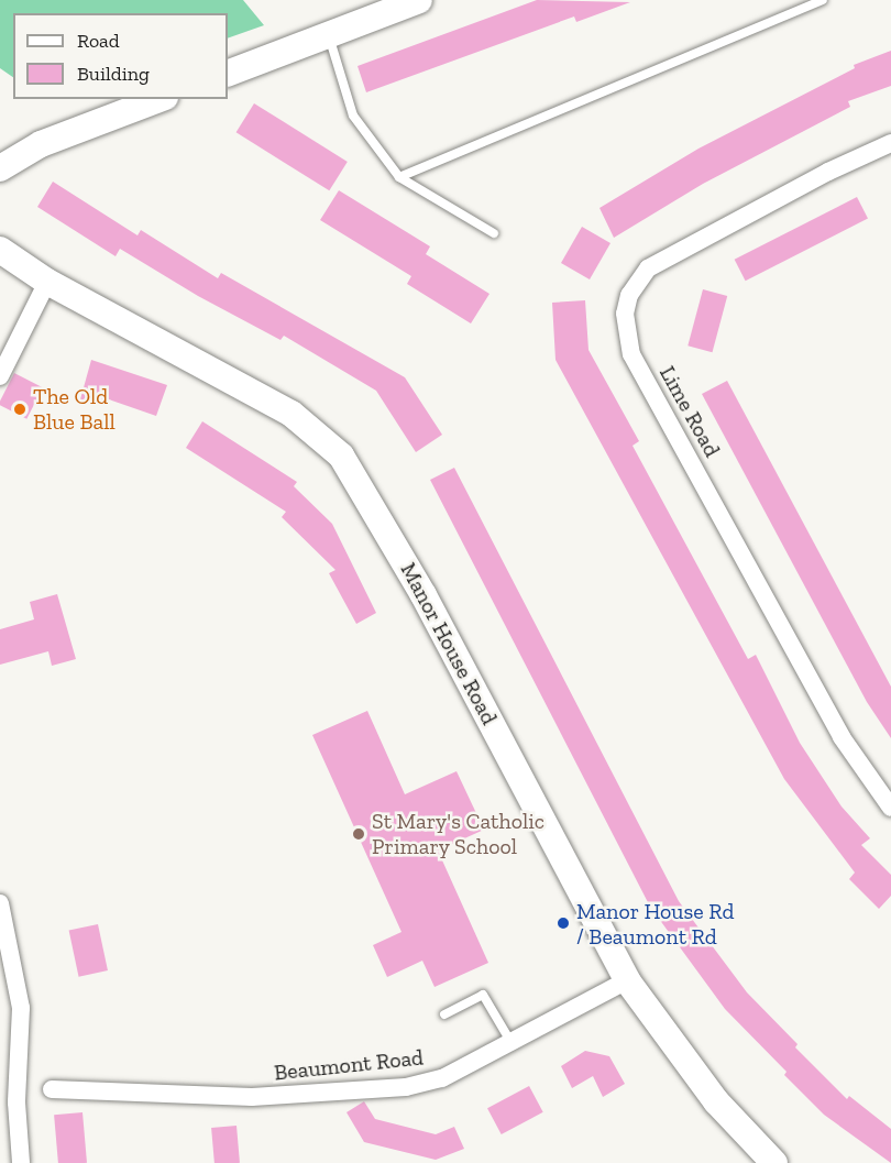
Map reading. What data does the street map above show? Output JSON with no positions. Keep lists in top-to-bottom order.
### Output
{
  "streets": {
    "main road": ["Manor House Road"],
    "street": ["Lime Road", "Beaumont Road"]
  },
  "crossings": [
    ["Manor House Road", "Beaumont Road"]
  ],
  "places": ["The Old Blue Ball", "St Mary's Catholic Primary School", "Manor House Rd / Beaumont Rd"],
  "legend": ["Road", "Building"]
}
